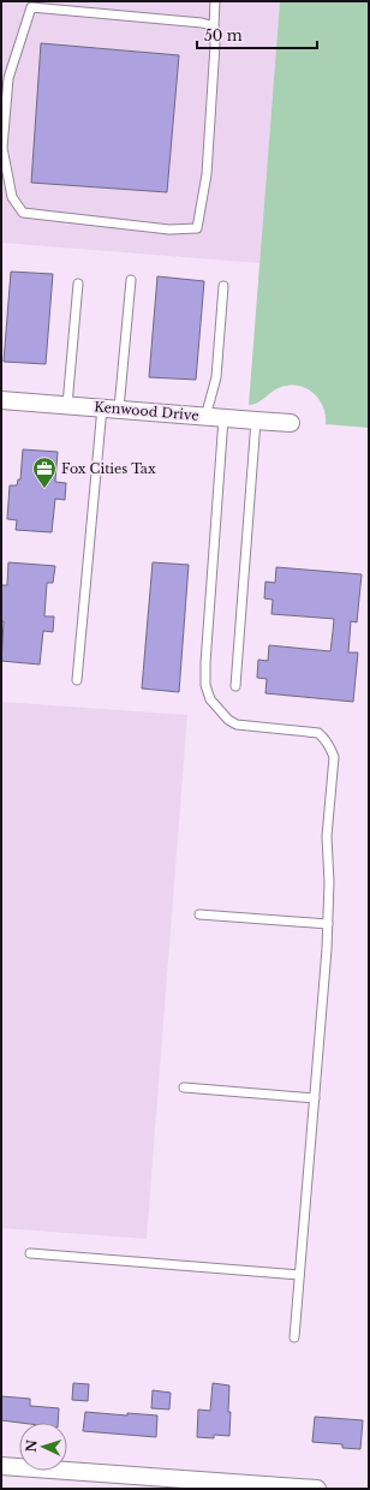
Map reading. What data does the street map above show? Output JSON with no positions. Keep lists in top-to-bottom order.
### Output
{
  "streets": {
    "street": ["Kenwood Drive"]
  },
  "places": {
    "office": ["Fox Cities Tax"]
  },
  "scale_bar": "50 m",
  "north": "left"
}
